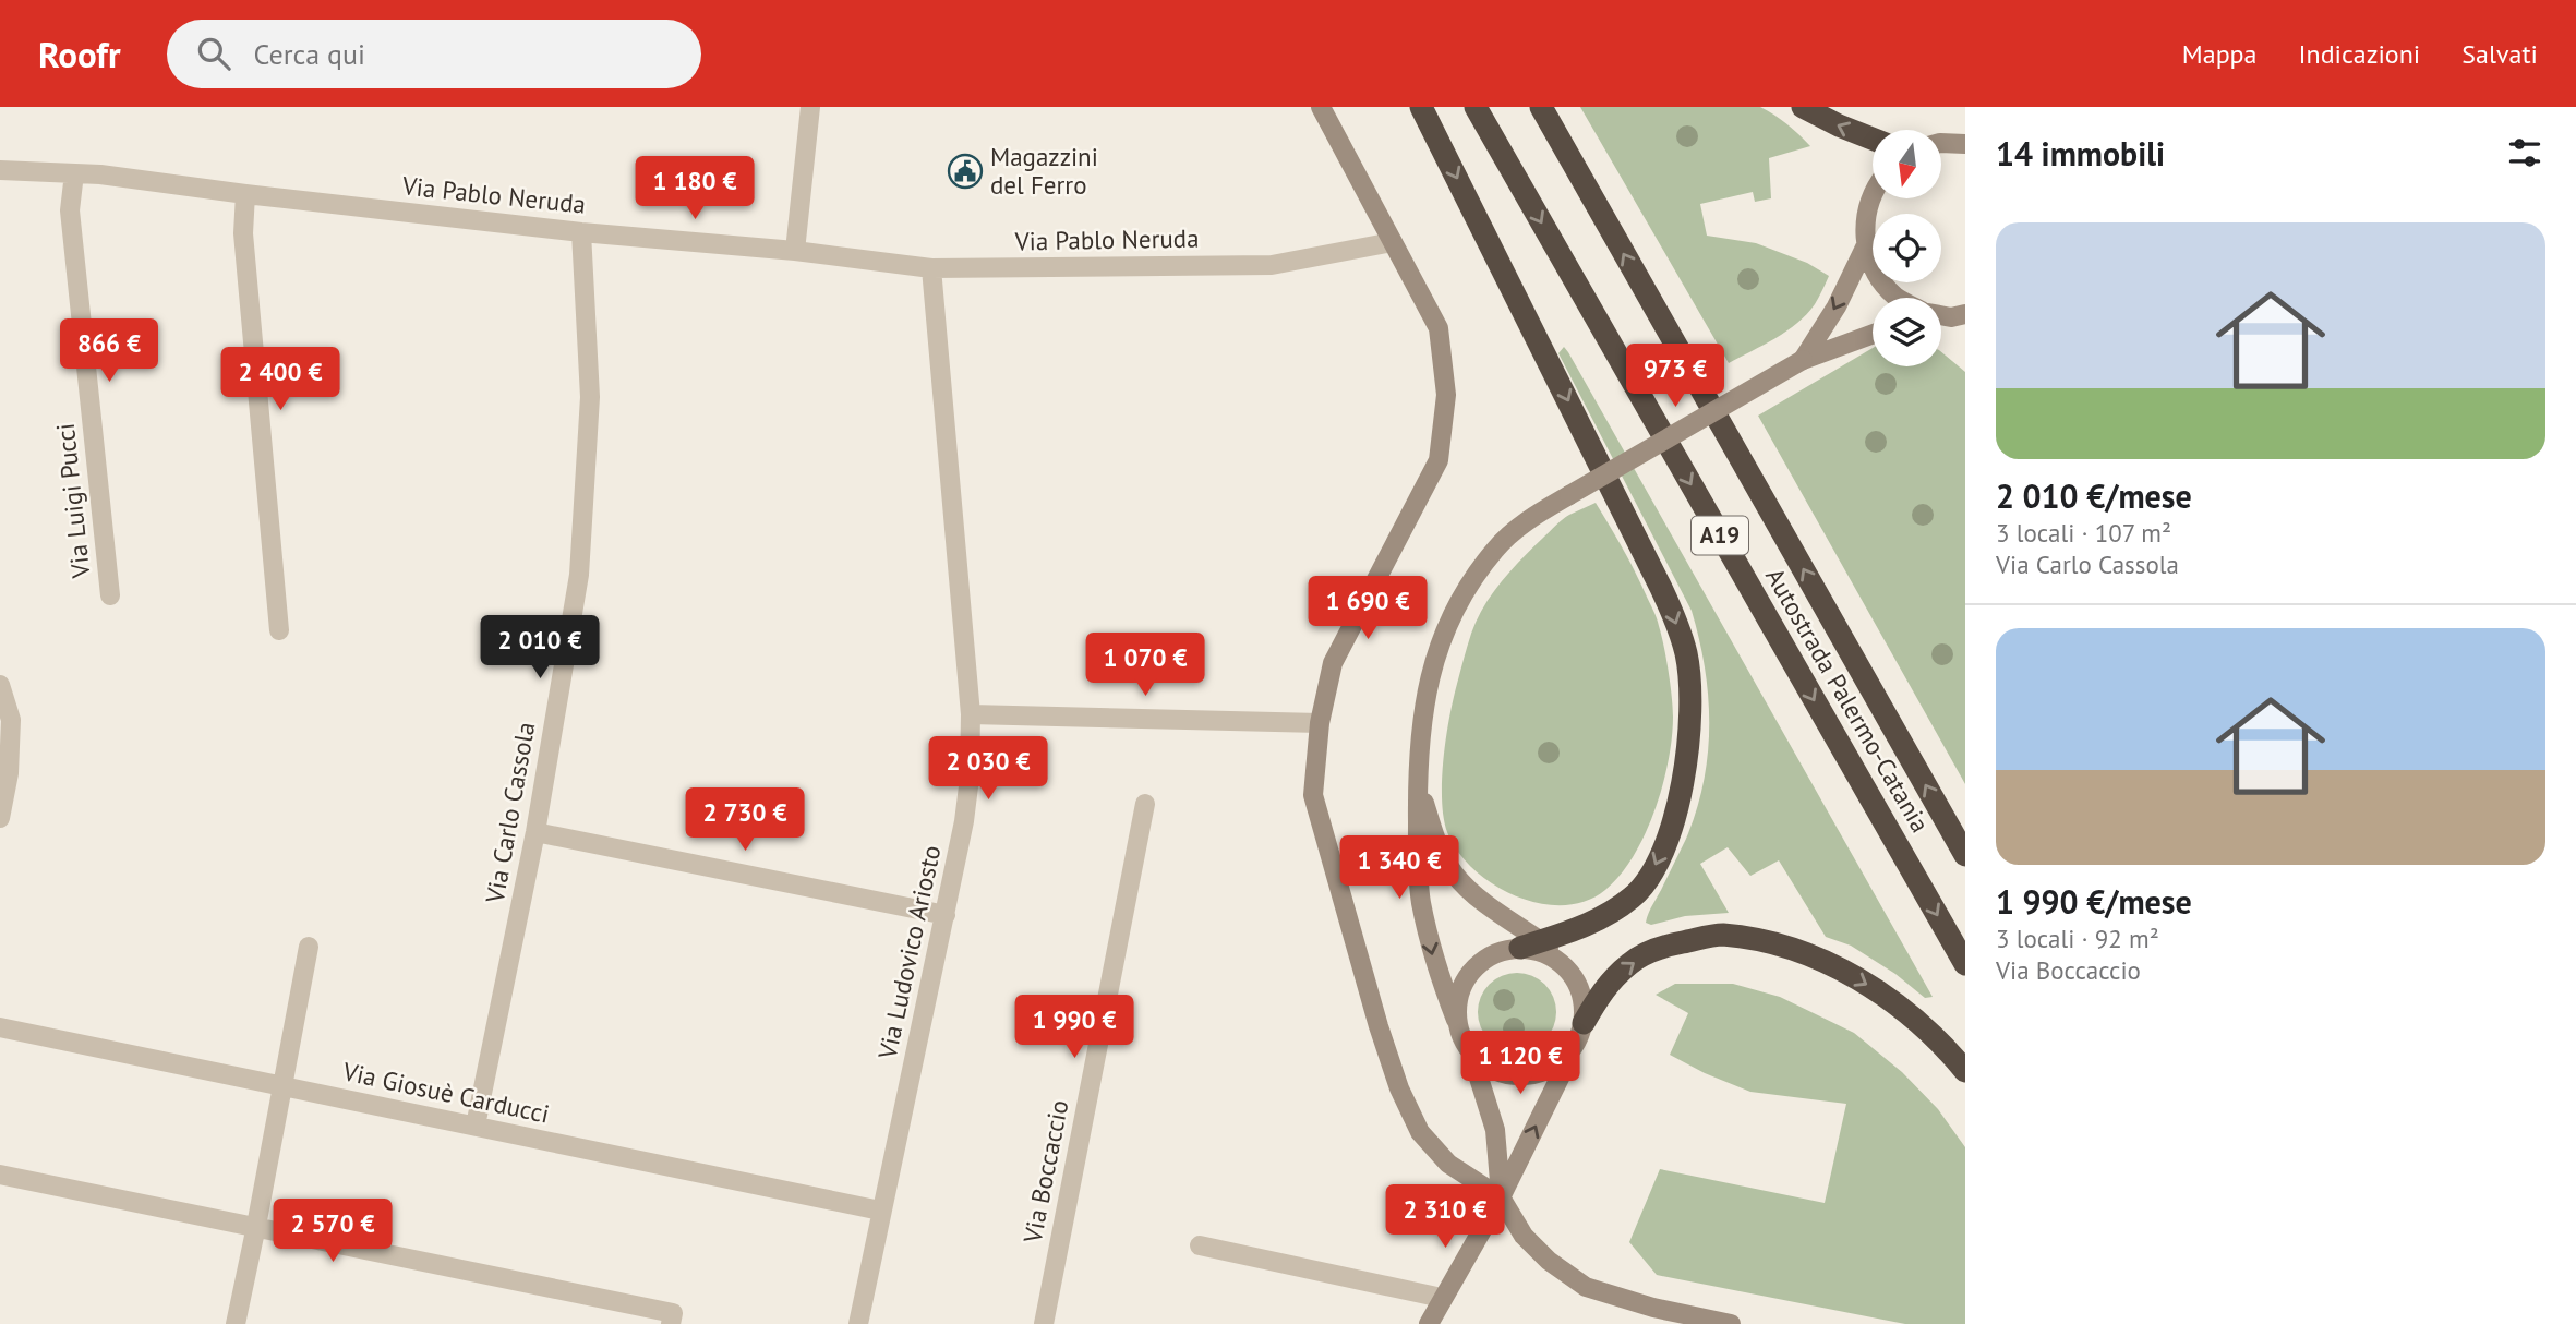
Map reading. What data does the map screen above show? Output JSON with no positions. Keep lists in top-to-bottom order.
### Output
{
  "streets": {
    "highway": ["A19", "Autostrada Palermo-Catania"],
    "street": [
      "Via Pablo Neruda",
      "Via Luigi Pucci",
      "Via Carlo Cassola",
      "Via Ludovico Ariosto",
      "Via Giosuè Carducci",
      "Via Boccaccio"
    ]
  },
  "crossings": [
    ["Via Pablo Neruda", "Via Luigi Pucci"],
    ["Via Pablo Neruda", "Via Carlo Cassola"],
    ["Via Pablo Neruda", "Via Ludovico Ariosto"],
    ["Via Carlo Cassola", "Via Giosuè Carducci"],
    ["Via Ludovico Ariosto", "Via Giosuè Carducci"]
  ],
  "places": {
    "public building": ["Magazzini del Ferro"]
  },
  "north": "bottom",
  "page": {
    "header": "Roofr",
    "search": "Cerca qui",
    "nav": ["Mappa", "Indicazioni", "Salvati"],
    "heading": "14 immobili",
    "price": [
      "1 180 €",
      "866 €",
      "973 €",
      "2 400 €",
      "1 690 €",
      "2 010 €",
      "1 070 €",
      "2 030 €",
      "2 730 €",
      "1 340 €",
      "1 990 €",
      "1 120 €",
      "2 310 €",
      "2 570 €"
    ],
    "list": [
      {
        "name": "2 010 €/mese",
        "note": "3 locali · 107 m² · Via Carlo Cassola"
      },
      {
        "name": "1 990 €/mese",
        "note": "3 locali · 92 m² · Via Boccaccio"
      }
    ]
  }
}
